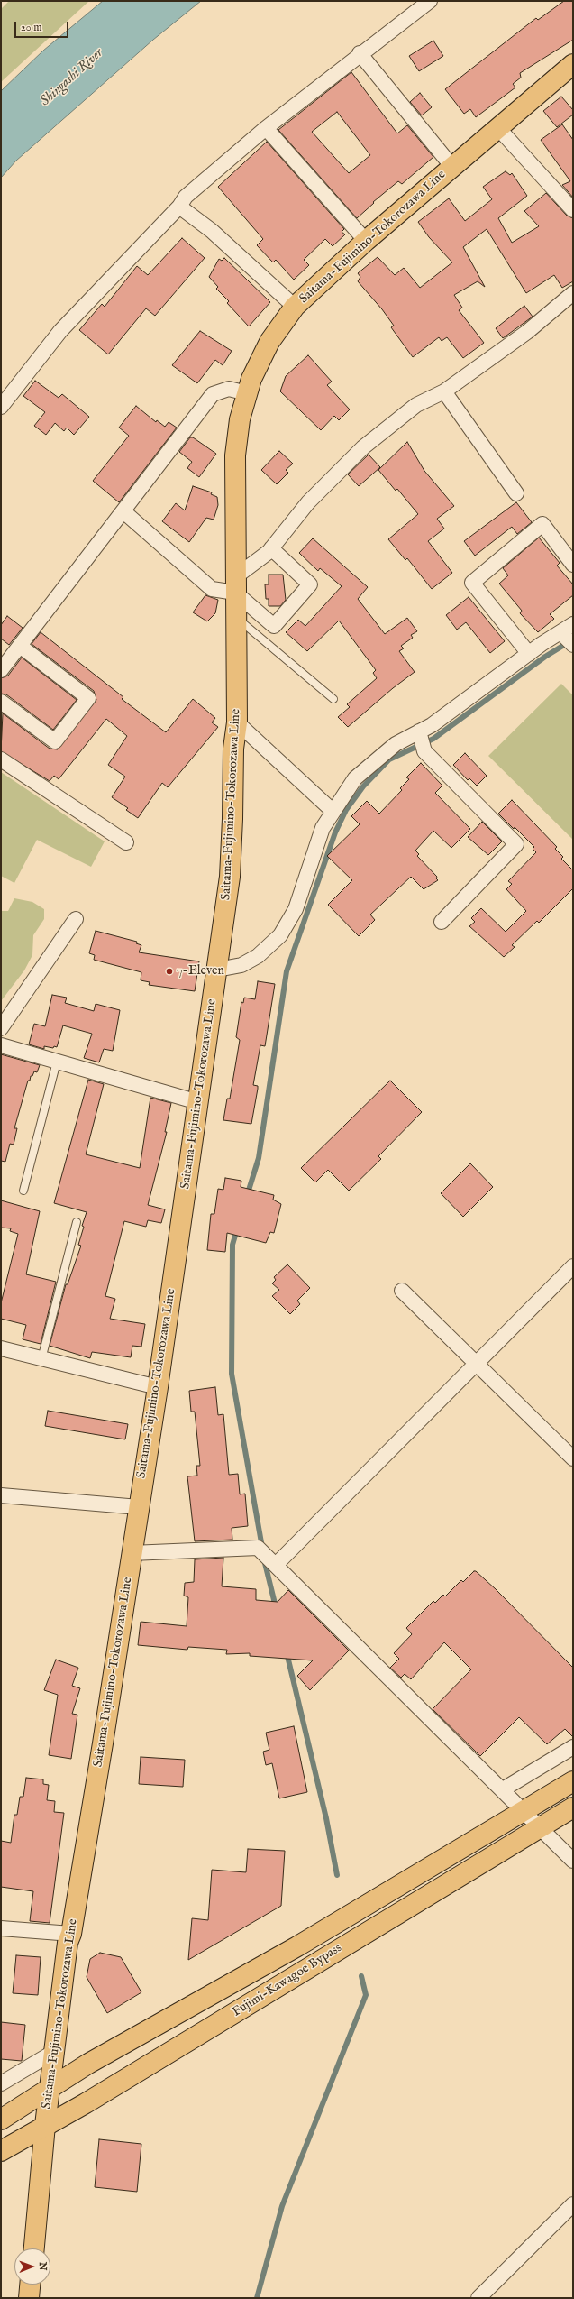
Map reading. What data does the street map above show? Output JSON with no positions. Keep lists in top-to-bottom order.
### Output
{
  "streets": {
    "main road": ["Saitama-Fujimino-Tokorozawa Line", "Fujimi-Kawagoe Bypass"]
  },
  "crossings": [
    ["Saitama-Fujimino-Tokorozawa Line", "Fujimi-Kawagoe Bypass"]
  ],
  "water": ["Shingashi River"],
  "places": ["7-Eleven"],
  "scale_bar": "20 m",
  "north": "right"
}
